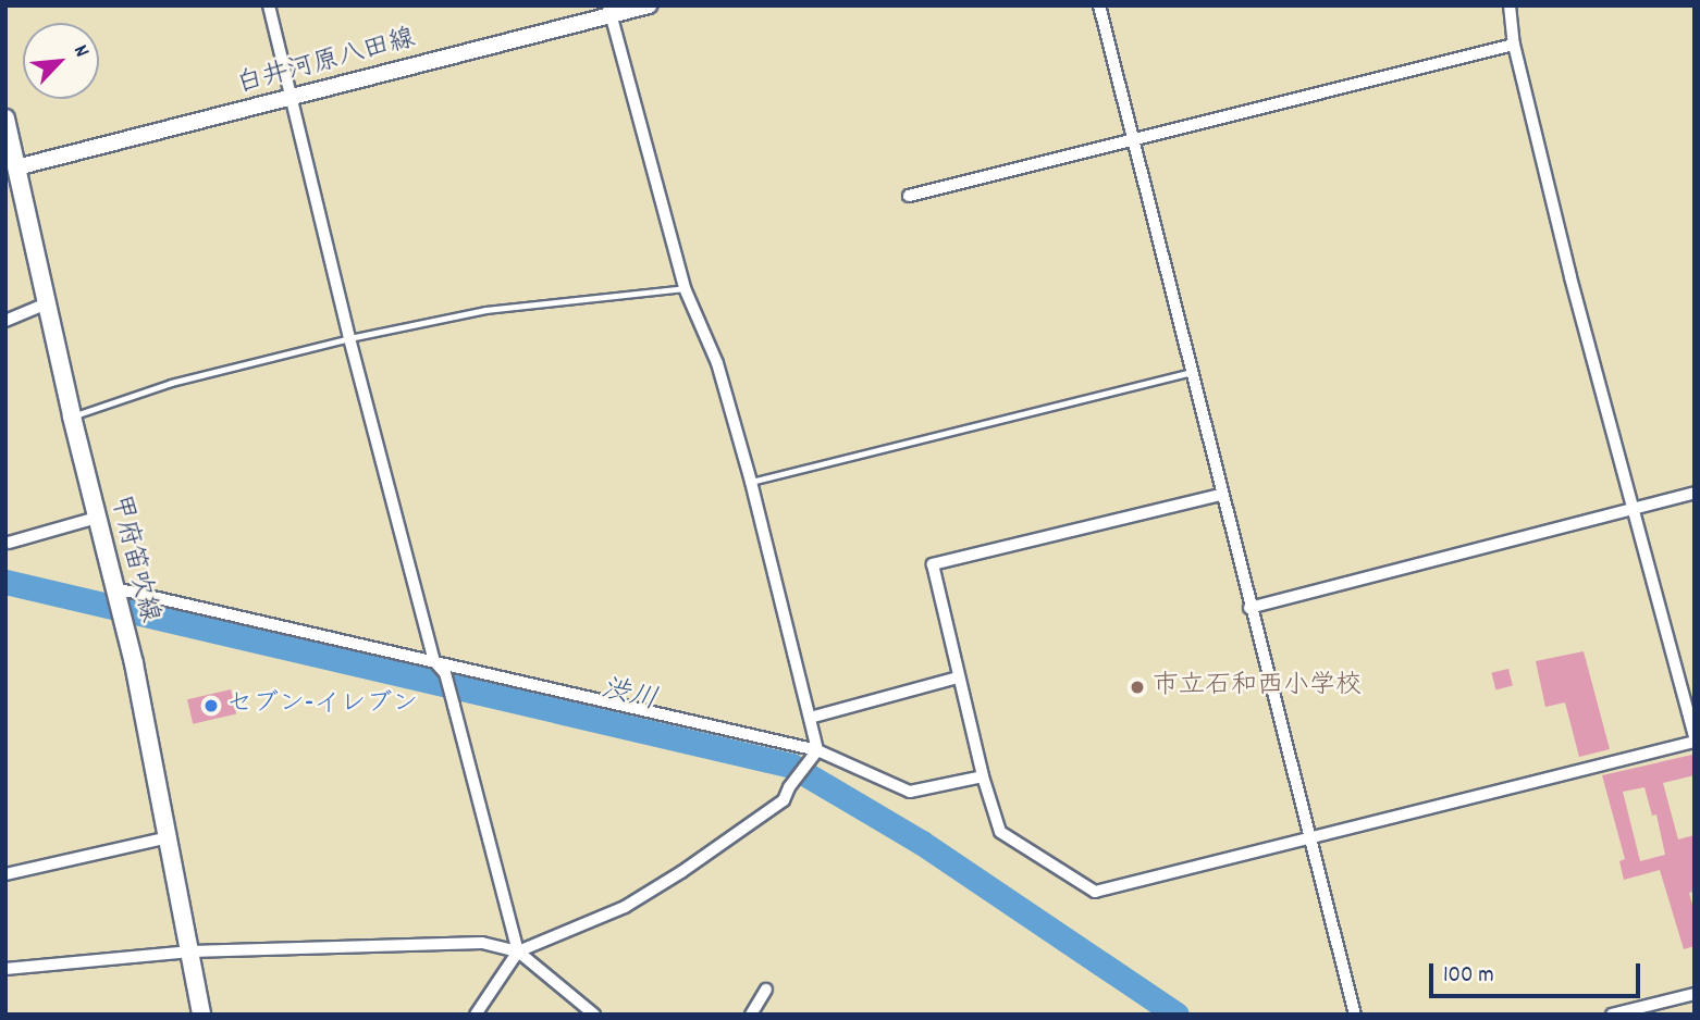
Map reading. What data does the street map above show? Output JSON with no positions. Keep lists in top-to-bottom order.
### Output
{
  "streets": {
    "main road": ["白井河原八田線", "甲府笛吹線"]
  },
  "crossings": [
    ["白井河原八田線", "甲府笛吹線"]
  ],
  "water": ["渋川"],
  "places": ["市立石和西小学校", "セブン-イレブン"],
  "scale_bar": "100 m",
  "north": "top right"
}
